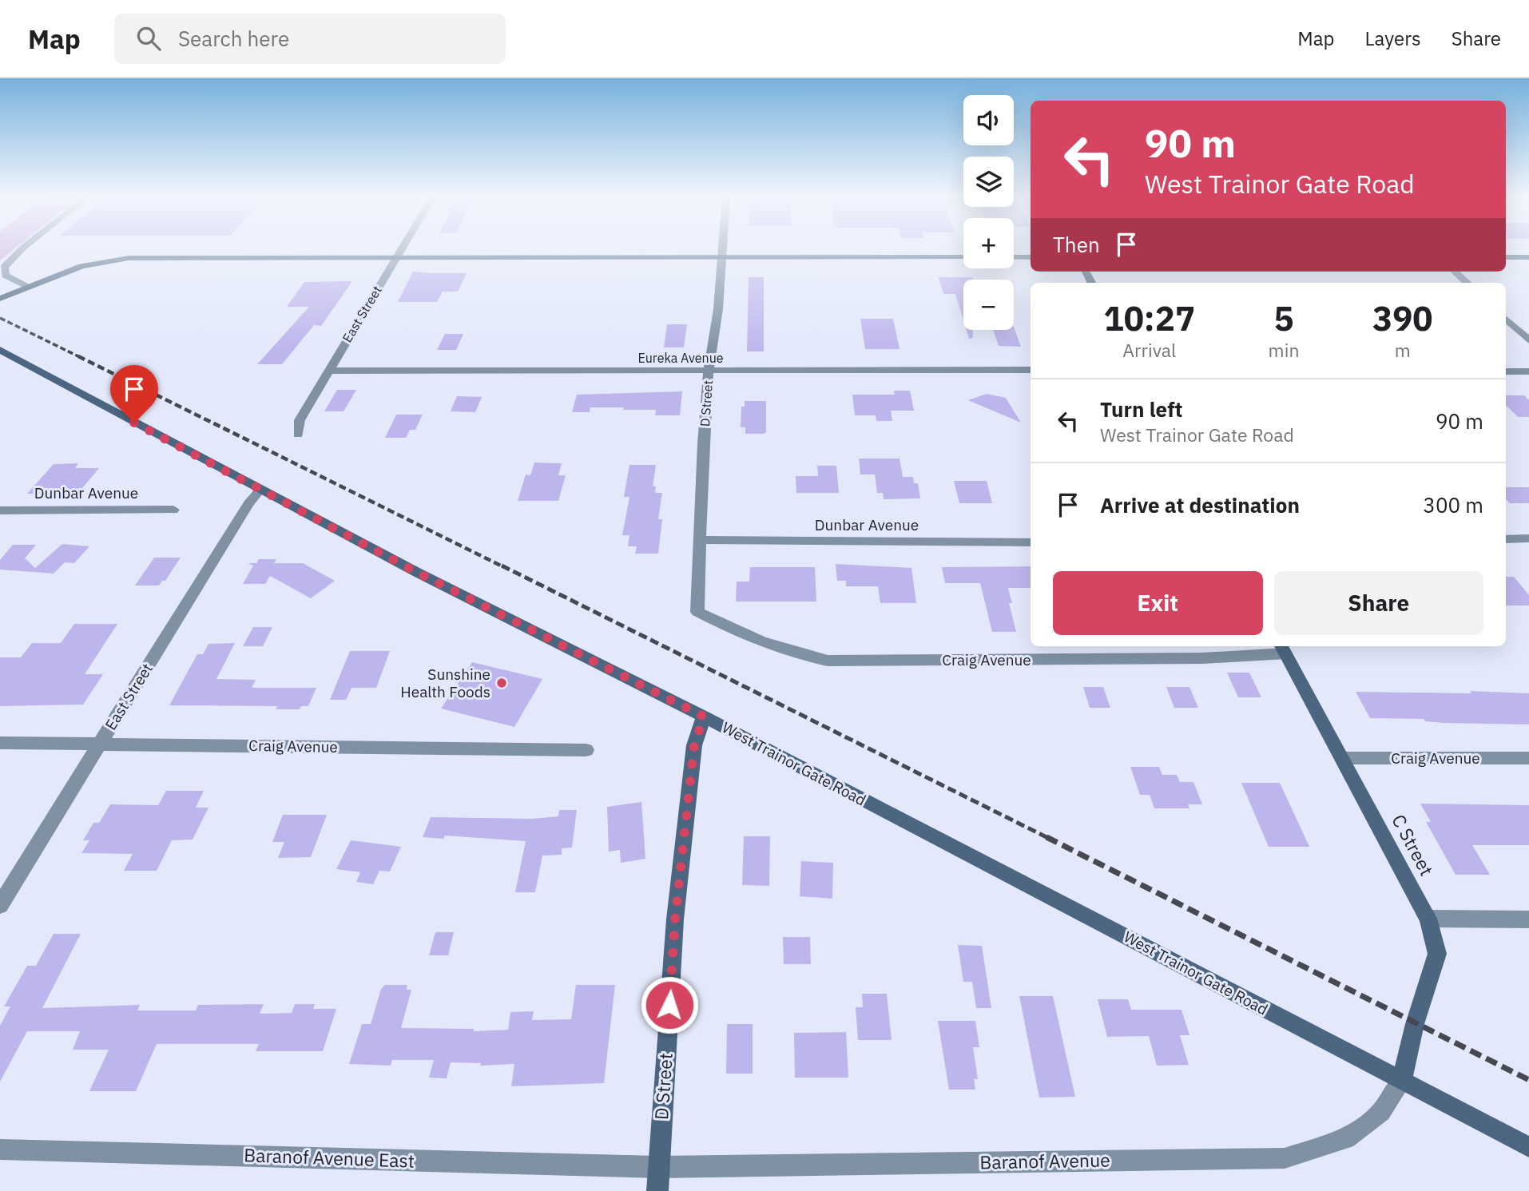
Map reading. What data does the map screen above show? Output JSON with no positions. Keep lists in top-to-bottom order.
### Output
{
  "streets": {
    "street": [
      "East Street",
      "Eureka Avenue",
      "D Street",
      "Dunbar Avenue",
      "Craig Avenue",
      "West Trainor Gate Road",
      "C Street",
      "Baranof Avenue East",
      "Baranof Avenue"
    ]
  },
  "crossings": [
    ["East Street", "Eureka Avenue"],
    ["East Street", "Craig Avenue"],
    ["East Street", "West Trainor Gate Road"],
    ["Eureka Avenue", "D Street"],
    ["D Street", "Dunbar Avenue"],
    ["D Street", "Craig Avenue"],
    ["D Street", "West Trainor Gate Road"],
    ["D Street", "Baranof Avenue East"],
    ["D Street", "Baranof Avenue"],
    ["Craig Avenue", "C Street"],
    ["West Trainor Gate Road", "C Street"],
    ["West Trainor Gate Road", "Baranof Avenue"],
    ["C Street", "Baranof Avenue"],
    ["Baranof Avenue East", "Baranof Avenue"]
  ],
  "places": ["Sunshine Health Foods"],
  "page": {
    "header": "Map",
    "search": "Search here",
    "nav": ["Map", "Layers", "Share"],
    "map_buttons": ["+", "−"],
    "turn": ["90 m", "West Trainor Gate Road"],
    "then": "Then",
    "eta": [
      "10:27",
      "Arrival",
      "5",
      "min",
      "390",
      "m"
    ],
    "list": [
      {
        "name": "Turn left",
        "note": "West Trainor Gate Road",
        "value": "90 m"
      },
      {
        "name": "Arrive at destination",
        "value": "300 m"
      }
    ],
    "buttons": ["Exit", "Share"]
  }
}
